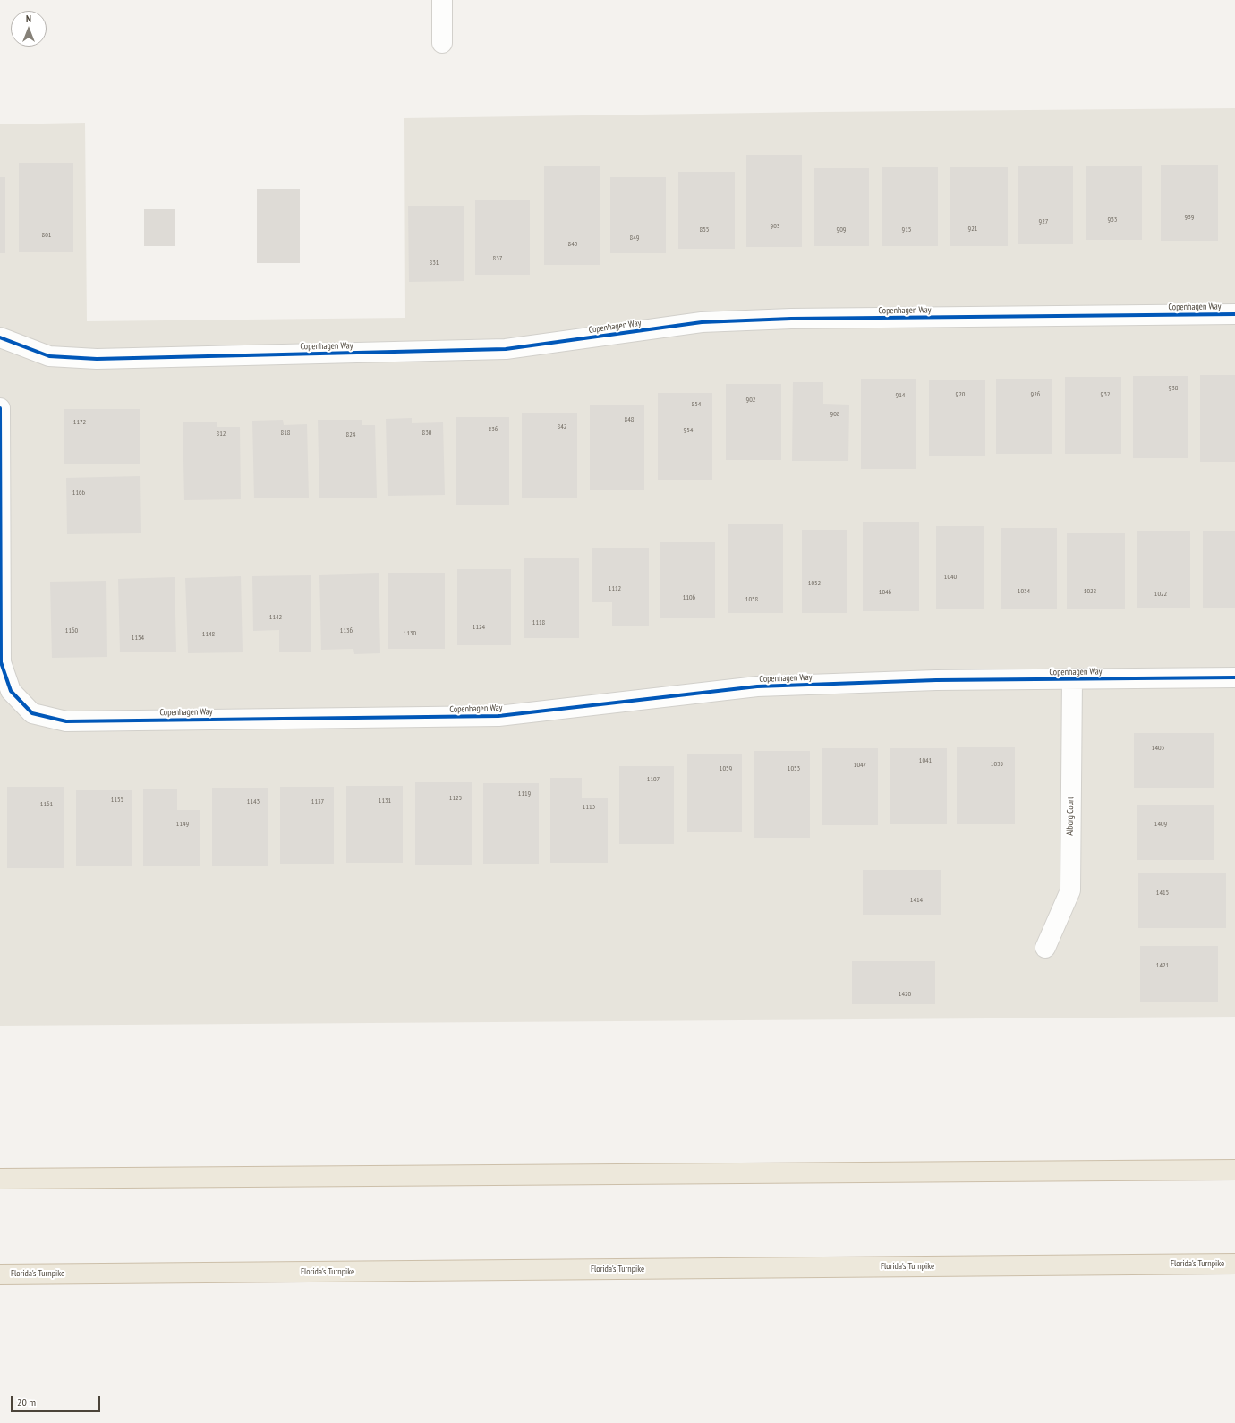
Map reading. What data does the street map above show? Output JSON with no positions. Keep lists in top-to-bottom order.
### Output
{
  "streets": {
    "highway": ["Florida's Turnpike"],
    "street": ["Copenhagen Way", "Alborg Court"]
  },
  "crossings": [
    ["Copenhagen Way", "Alborg Court"]
  ],
  "house_numbers": [
    "939",
    "933",
    "927",
    "903",
    "921",
    "855",
    "909",
    "915",
    "801",
    "849",
    "843",
    "837",
    "831",
    "938",
    "920",
    "926",
    "932",
    "914",
    "902",
    "854",
    "908",
    "848",
    "1172",
    "842",
    "836",
    "954",
    "818",
    "830",
    "812",
    "824",
    "1166",
    "1040",
    "1052",
    "1112",
    "1034",
    "1028",
    "1046",
    "1022",
    "1106",
    "1058",
    "1142",
    "1118",
    "1124",
    "1160",
    "1136",
    "1130",
    "1148",
    "1154",
    "1403",
    "1041",
    "1035",
    "1047",
    "1059",
    "1053",
    "1107",
    "1119",
    "1125",
    "1155",
    "1131",
    "1143",
    "1137",
    "1161",
    "1113",
    "1149",
    "1409",
    "1415",
    "1414",
    "1421",
    "1420"
  ],
  "scale_bar": "20 m",
  "north": "top"
}
